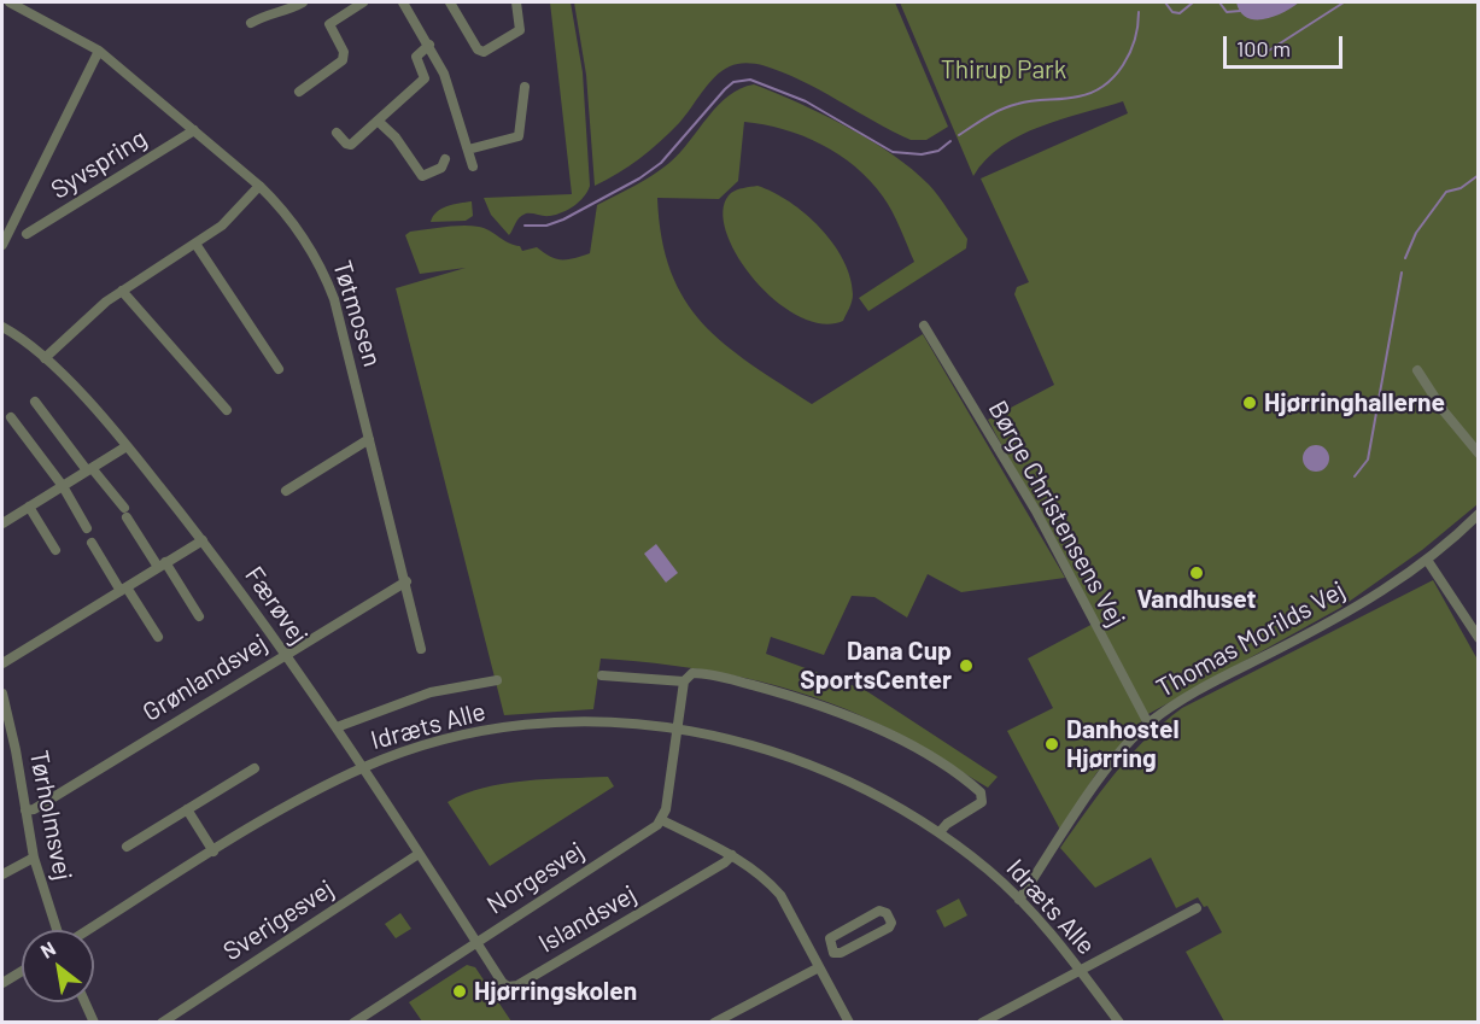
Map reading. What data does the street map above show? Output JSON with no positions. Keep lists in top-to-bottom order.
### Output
{
  "streets": {
    "street": [
      "Syvspring",
      "Tøtmosen",
      "Børge Christensens Vej",
      "Færøvej",
      "Thomas Morilds Vej",
      "Grønlandsvej",
      "Idræts Alle",
      "Tørholmsvej",
      "Norgesvej",
      "Islandsvej",
      "Sverigesvej"
    ]
  },
  "crossings": [
    ["Syvspring", "Tøtmosen"],
    ["Tøtmosen", "Grønlandsvej"],
    ["Børge Christensens Vej", "Thomas Morilds Vej"],
    ["Færøvej", "Grønlandsvej"],
    ["Færøvej", "Idræts Alle"],
    ["Færøvej", "Norgesvej"],
    ["Færøvej", "Islandsvej"],
    ["Færøvej", "Sverigesvej"],
    ["Thomas Morilds Vej", "Idræts Alle"],
    ["Grønlandsvej", "Tørholmsvej"],
    ["Norgesvej", "Islandsvej"]
  ],
  "parks": ["Thirup Park"],
  "places": [
    "Hjørringhallerne",
    "Vandhuset",
    "Dana Cup SportsCenter",
    "Danhostel Hjørring",
    "Hjørringskolen"
  ],
  "scale_bar": "100 m",
  "north": "top left"
}
